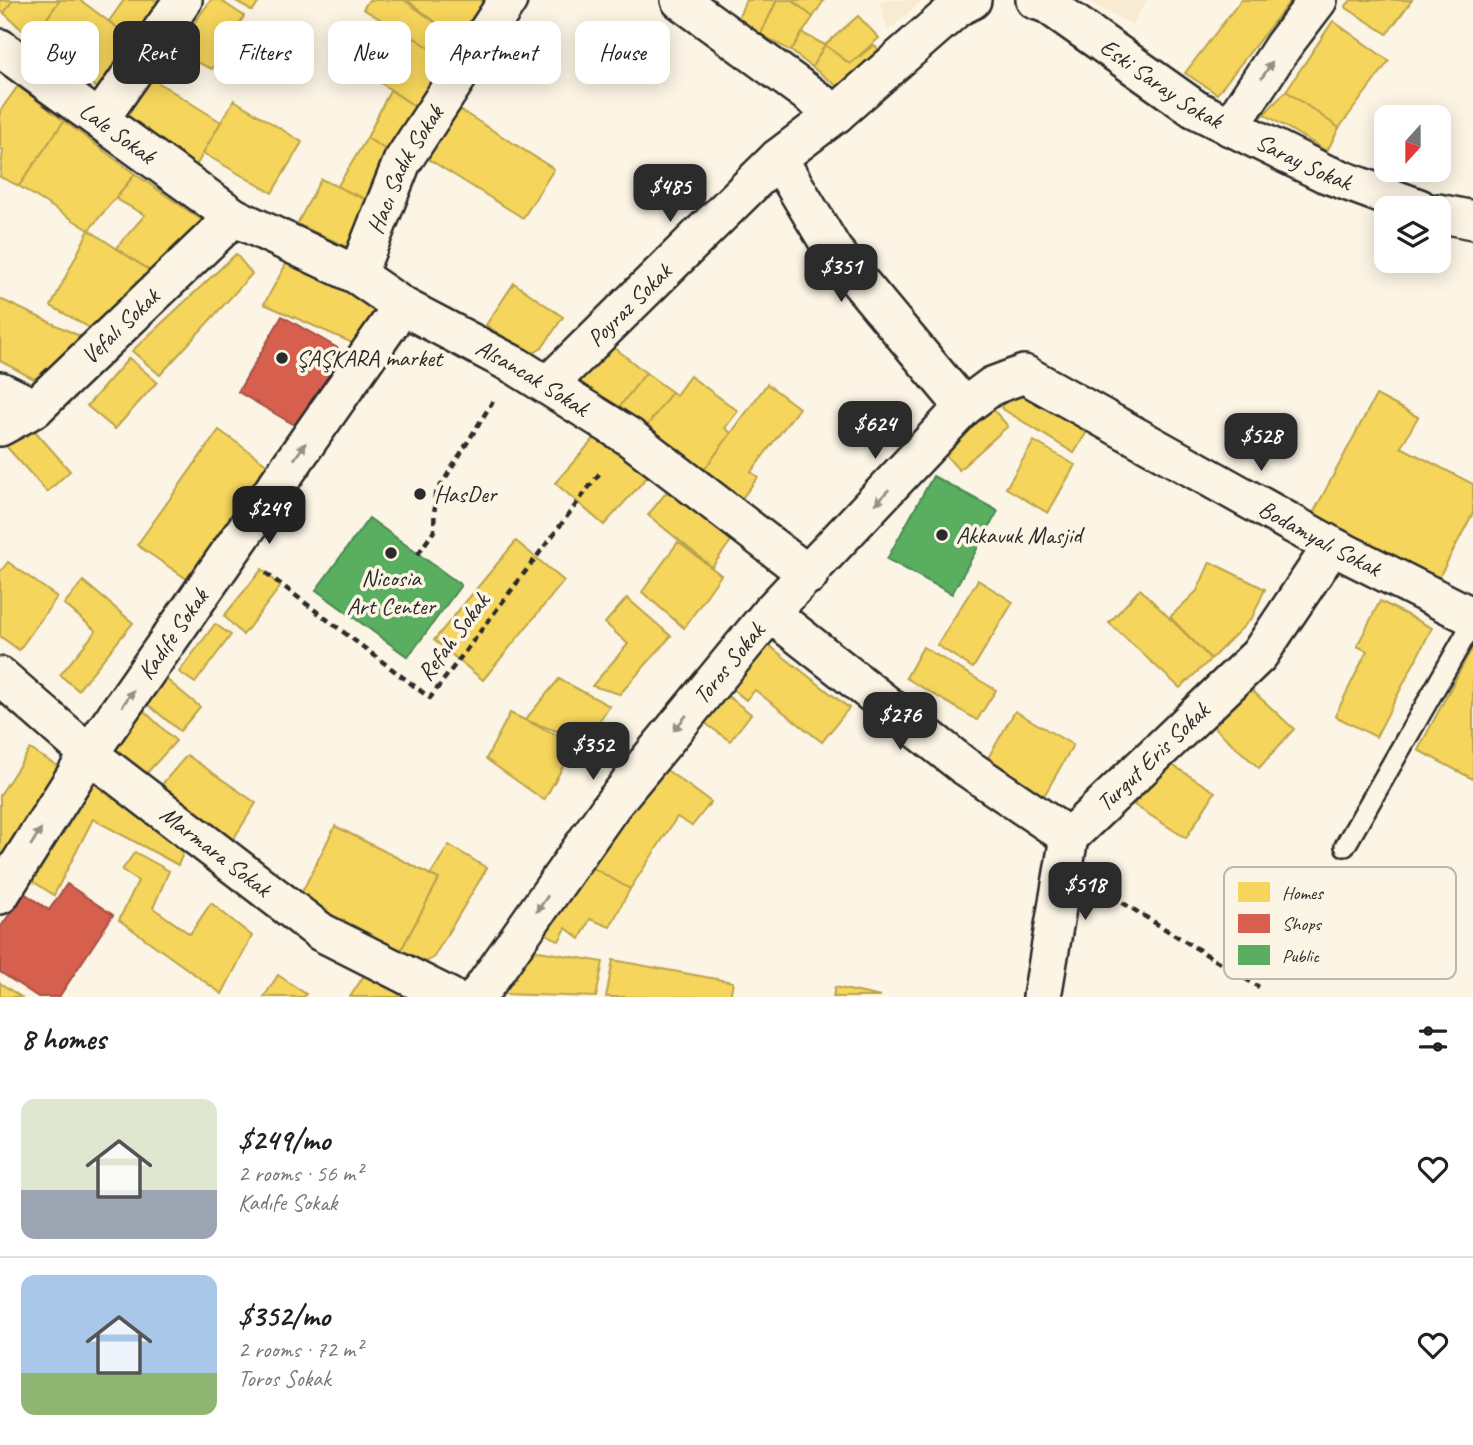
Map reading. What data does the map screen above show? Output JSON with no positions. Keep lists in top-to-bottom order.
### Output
{
  "streets": {
    "street": [
      "Eski Saray Sokak",
      "Lale Sokak",
      "Saray Sokak",
      "Hacı Sadık Sokak",
      "Poyraz Sokak",
      "Vefalı Sokak",
      "Alsancak Sokak",
      "Bodamyalı Sokak",
      "Kadıfe Sokak",
      "Toros Sokak",
      "Turgut Eris Sokak",
      "Marmara Sokak"
    ],
    "path": ["Refah Sokak"]
  },
  "crossings": [
    ["Eski Saray Sokak", "Saray Sokak"],
    ["Lale Sokak", "Vefalı Sokak"],
    ["Lale Sokak", "Alsancak Sokak"],
    ["Hacı Sadık Sokak", "Alsancak Sokak"],
    ["Poyraz Sokak", "Alsancak Sokak"],
    ["Vefalı Sokak", "Alsancak Sokak"],
    ["Alsancak Sokak", "Kadıfe Sokak"],
    ["Alsancak Sokak", "Refah Sokak"],
    ["Alsancak Sokak", "Toros Sokak"],
    ["Bodamyalı Sokak", "Toros Sokak"],
    ["Bodamyalı Sokak", "Turgut Eris Sokak"],
    ["Kadıfe Sokak", "Refah Sokak"],
    ["Kadıfe Sokak", "Marmara Sokak"]
  ],
  "one_way": ["Eski Saray Sokak", "Kadıfe Sokak", "Toros Sokak"],
  "places": [
    "ŞAŞKARA market",
    "HasDer",
    "Akkavuk Masjid",
    "Nicosia Art Center"
  ],
  "legend": ["Homes", "Shops", "Public"],
  "north": "bottom",
  "page": {
    "chip": [
      "Buy",
      "Rent",
      "Filters",
      "New",
      "Apartment",
      "House"
    ],
    "price": [
      "$485",
      "$351",
      "$624",
      "$528",
      "$249",
      "$276",
      "$352",
      "$518"
    ],
    "heading": "8 homes",
    "list": [
      {
        "name": "$249/mo",
        "note": "2 rooms · 56 m² · Kadıfe Sokak"
      },
      {
        "name": "$352/mo",
        "note": "2 rooms · 72 m² · Toros Sokak"
      }
    ]
  }
}
